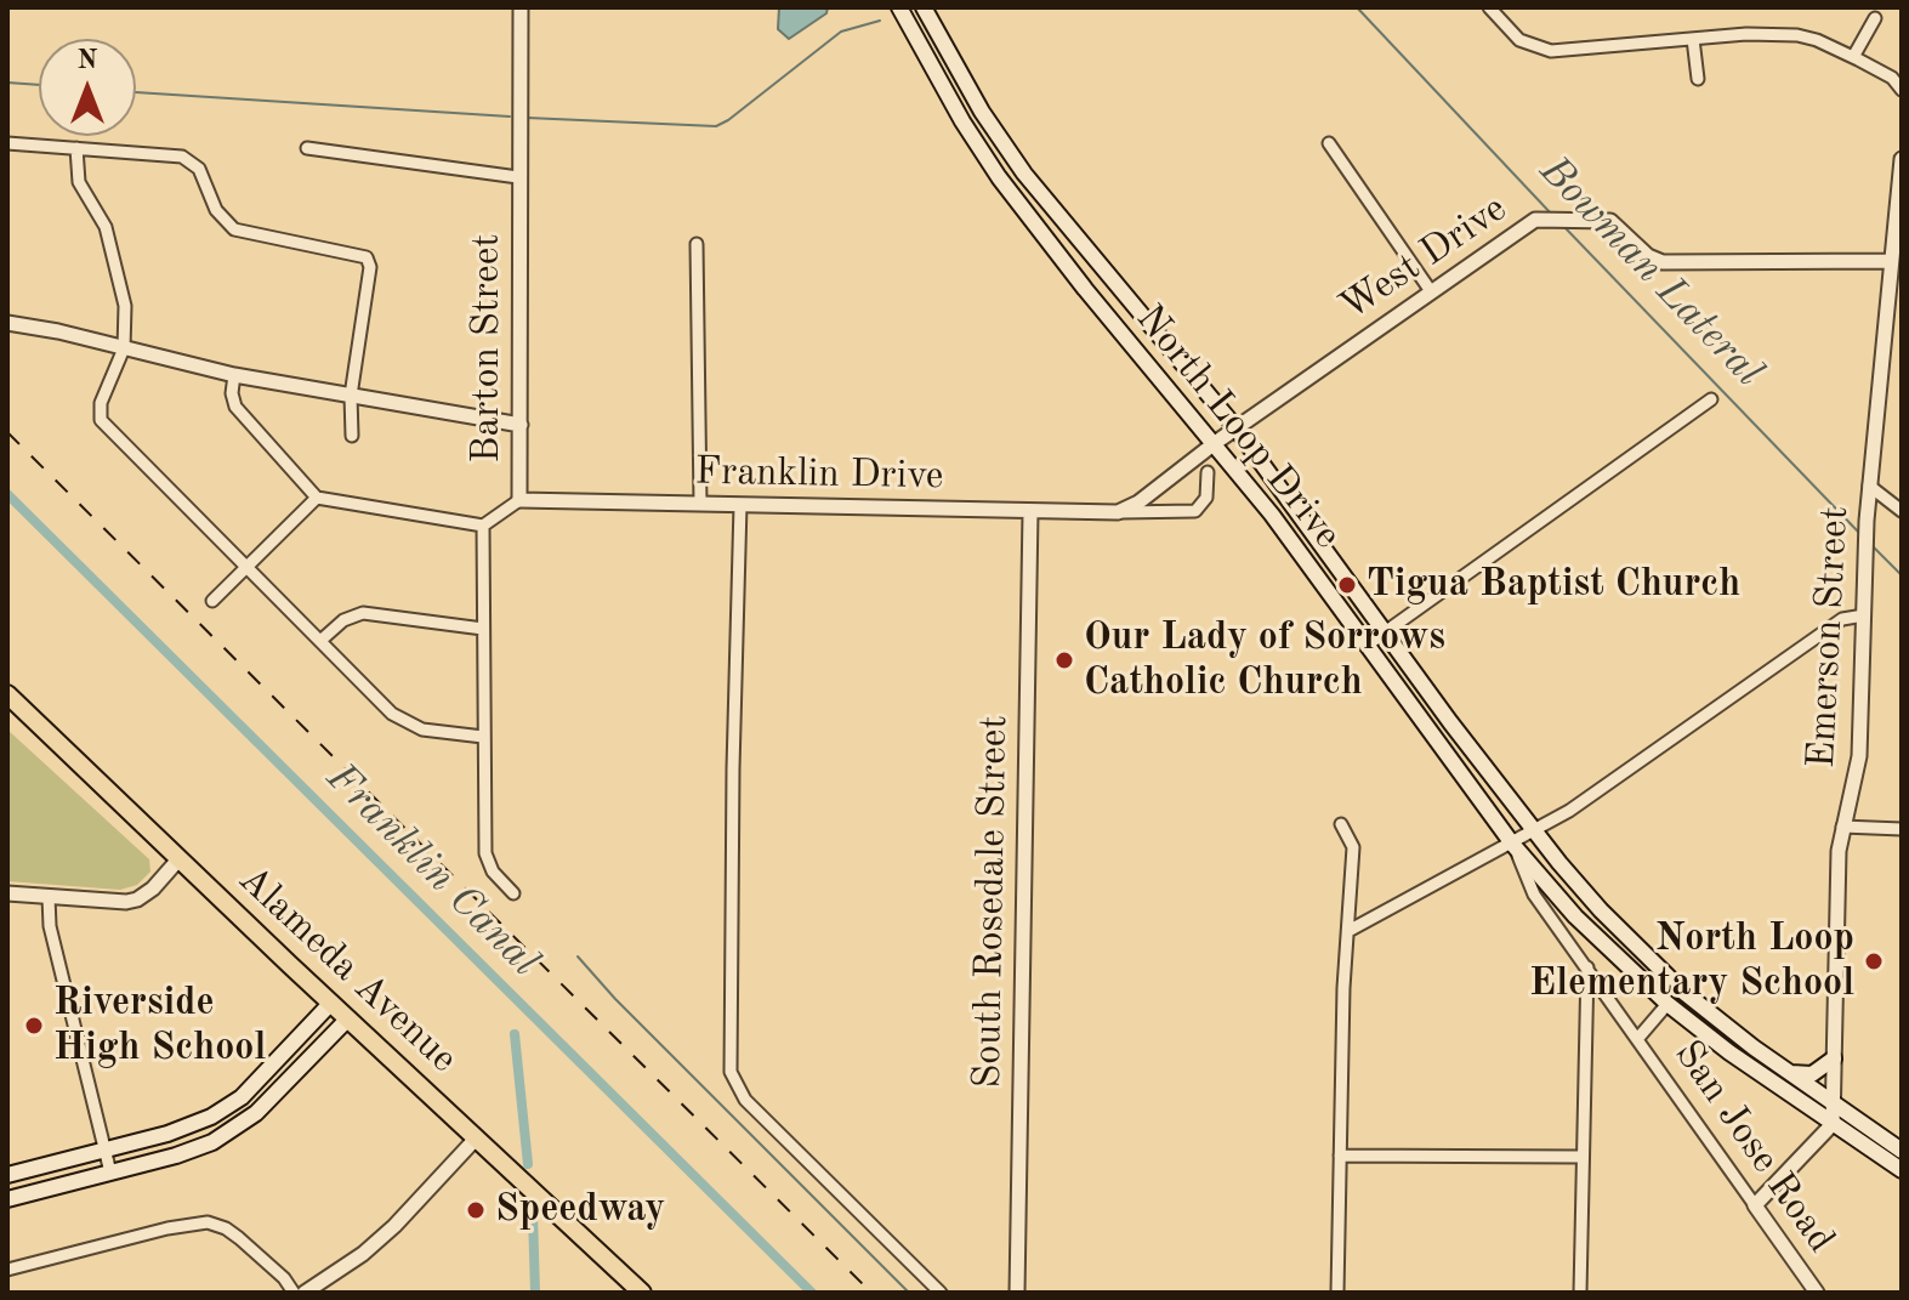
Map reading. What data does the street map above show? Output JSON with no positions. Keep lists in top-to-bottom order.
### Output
{
  "streets": {
    "main road": ["North Loop Drive", "Alameda Avenue"],
    "street": [
      "West Drive",
      "Barton Street",
      "Franklin Drive",
      "Emerson Street",
      "South Rosedale Street",
      "San Jose Road"
    ]
  },
  "crossings": [
    ["West Drive", "North Loop Drive"],
    ["West Drive", "Emerson Street"],
    ["Barton Street", "Franklin Drive"],
    ["North Loop Drive", "Emerson Street"],
    ["North Loop Drive", "San Jose Road"],
    ["Franklin Drive", "South Rosedale Street"]
  ],
  "water": ["Bowman Lateral", "Franklin Canal"],
  "places": [
    "Tigua Baptist Church",
    "Our Lady of Sorrows Catholic Church",
    "North Loop Elementary School",
    "Riverside High School",
    "Speedway"
  ],
  "north": "top"
}
